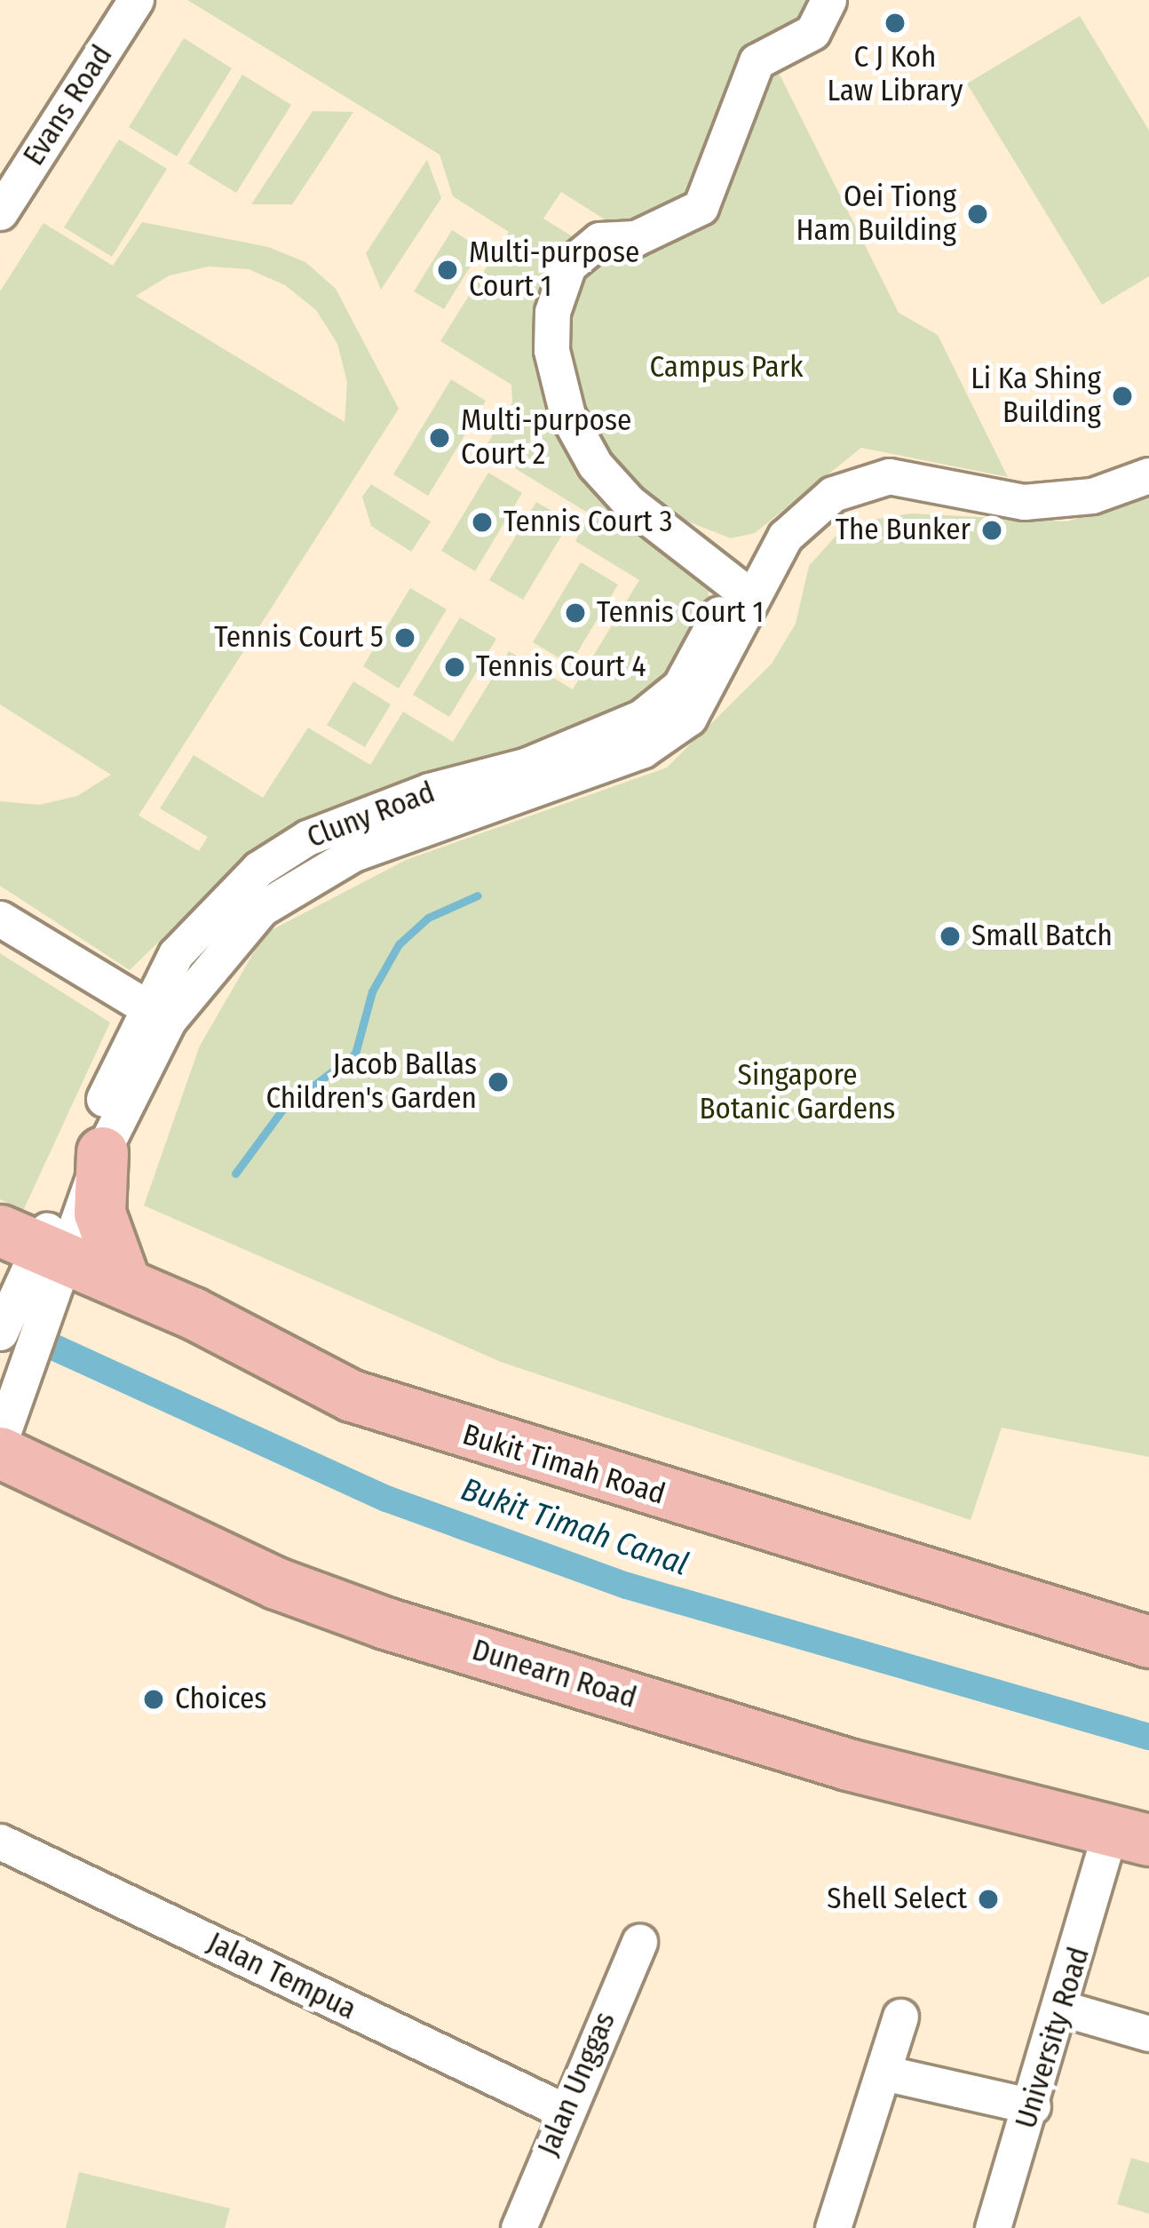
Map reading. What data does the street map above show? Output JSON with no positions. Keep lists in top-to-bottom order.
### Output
{
  "streets": {
    "highway": ["Bukit Timah Road", "Dunearn Road"],
    "street": [
      "Evans Road",
      "Cluny Road",
      "Jalan Tempua",
      "University Road",
      "Jalan Unggas"
    ]
  },
  "crossings": [
    ["Cluny Road", "Bukit Timah Road"],
    ["Dunearn Road", "University Road"],
    ["Jalan Tempua", "Jalan Unggas"]
  ],
  "water": ["Bukit Timah Canal"],
  "parks": ["Campus Park", "Singapore Botanic Gardens"],
  "places": [
    "C J Koh Law Library",
    "Oei Tiong Ham Building",
    "Multi-purpose Court 1",
    "Li Ka Shing Building",
    "Multi-purpose Court 2",
    "Tennis Court 3",
    "The Bunker",
    "Tennis Court 1",
    "Tennis Court 5",
    "Tennis Court 4",
    "Small Batch",
    "Jacob Ballas Children's Garden",
    "Choices",
    "Shell Select"
  ]
}
